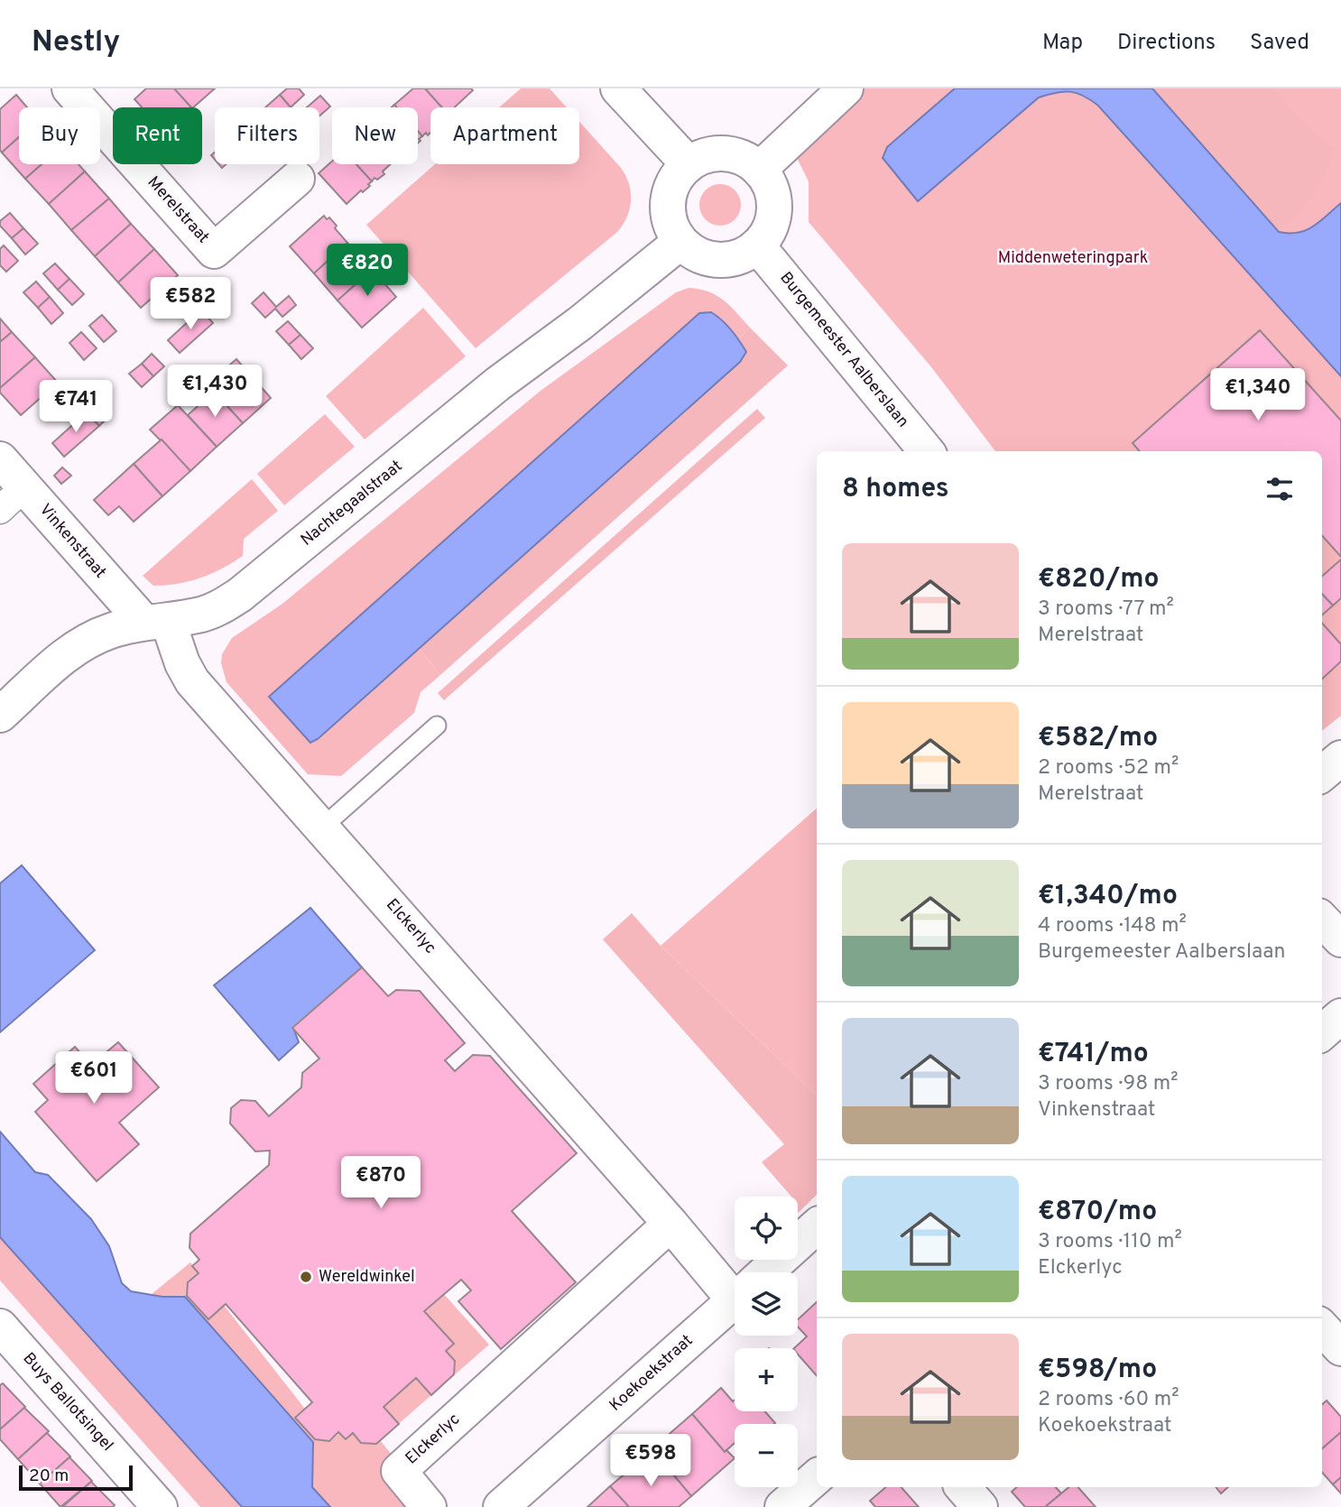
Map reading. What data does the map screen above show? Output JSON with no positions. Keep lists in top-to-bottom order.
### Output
{
  "streets": {
    "street": [
      "Merelstraat",
      "Burgemeester Aalberslaan",
      "Nachtegaalstraat",
      "Vinkenstraat",
      "Elckerlyc",
      "Koekoekstraat",
      "Buys Ballotsingel"
    ]
  },
  "crossings": [
    ["Burgemeester Aalberslaan", "Nachtegaalstraat"],
    ["Nachtegaalstraat", "Vinkenstraat"],
    ["Nachtegaalstraat", "Elckerlyc"],
    ["Vinkenstraat", "Elckerlyc"]
  ],
  "parks": ["Middenweteringpark"],
  "places": ["Wereldwinkel"],
  "scale_bar": "20 m",
  "page": {
    "header": "Nestly",
    "nav": ["Map", "Directions", "Saved"],
    "chip": [
      "Buy",
      "Rent",
      "Filters",
      "New",
      "Apartment"
    ],
    "price": [
      "€820",
      "€582",
      "€1,430",
      "€1,340",
      "€741",
      "€601",
      "€870",
      "€598"
    ],
    "heading": "8 homes",
    "list": [
      {
        "name": "€820/mo",
        "note": "3 rooms · 77 m² · Merelstraat"
      },
      {
        "name": "€582/mo",
        "note": "2 rooms · 52 m² · Merelstraat"
      },
      {
        "name": "€1,340/mo",
        "note": "4 rooms · 148 m² · Burgemeester Aalberslaan"
      },
      {
        "name": "€741/mo",
        "note": "3 rooms · 98 m² · Vinkenstraat"
      },
      {
        "name": "€870/mo",
        "note": "3 rooms · 110 m² · Elckerlyc"
      },
      {
        "name": "€598/mo",
        "note": "2 rooms · 60 m² · Koekoekstraat"
      }
    ],
    "map_buttons": ["+", "−"],
    "scale": "20 m"
  }
}
